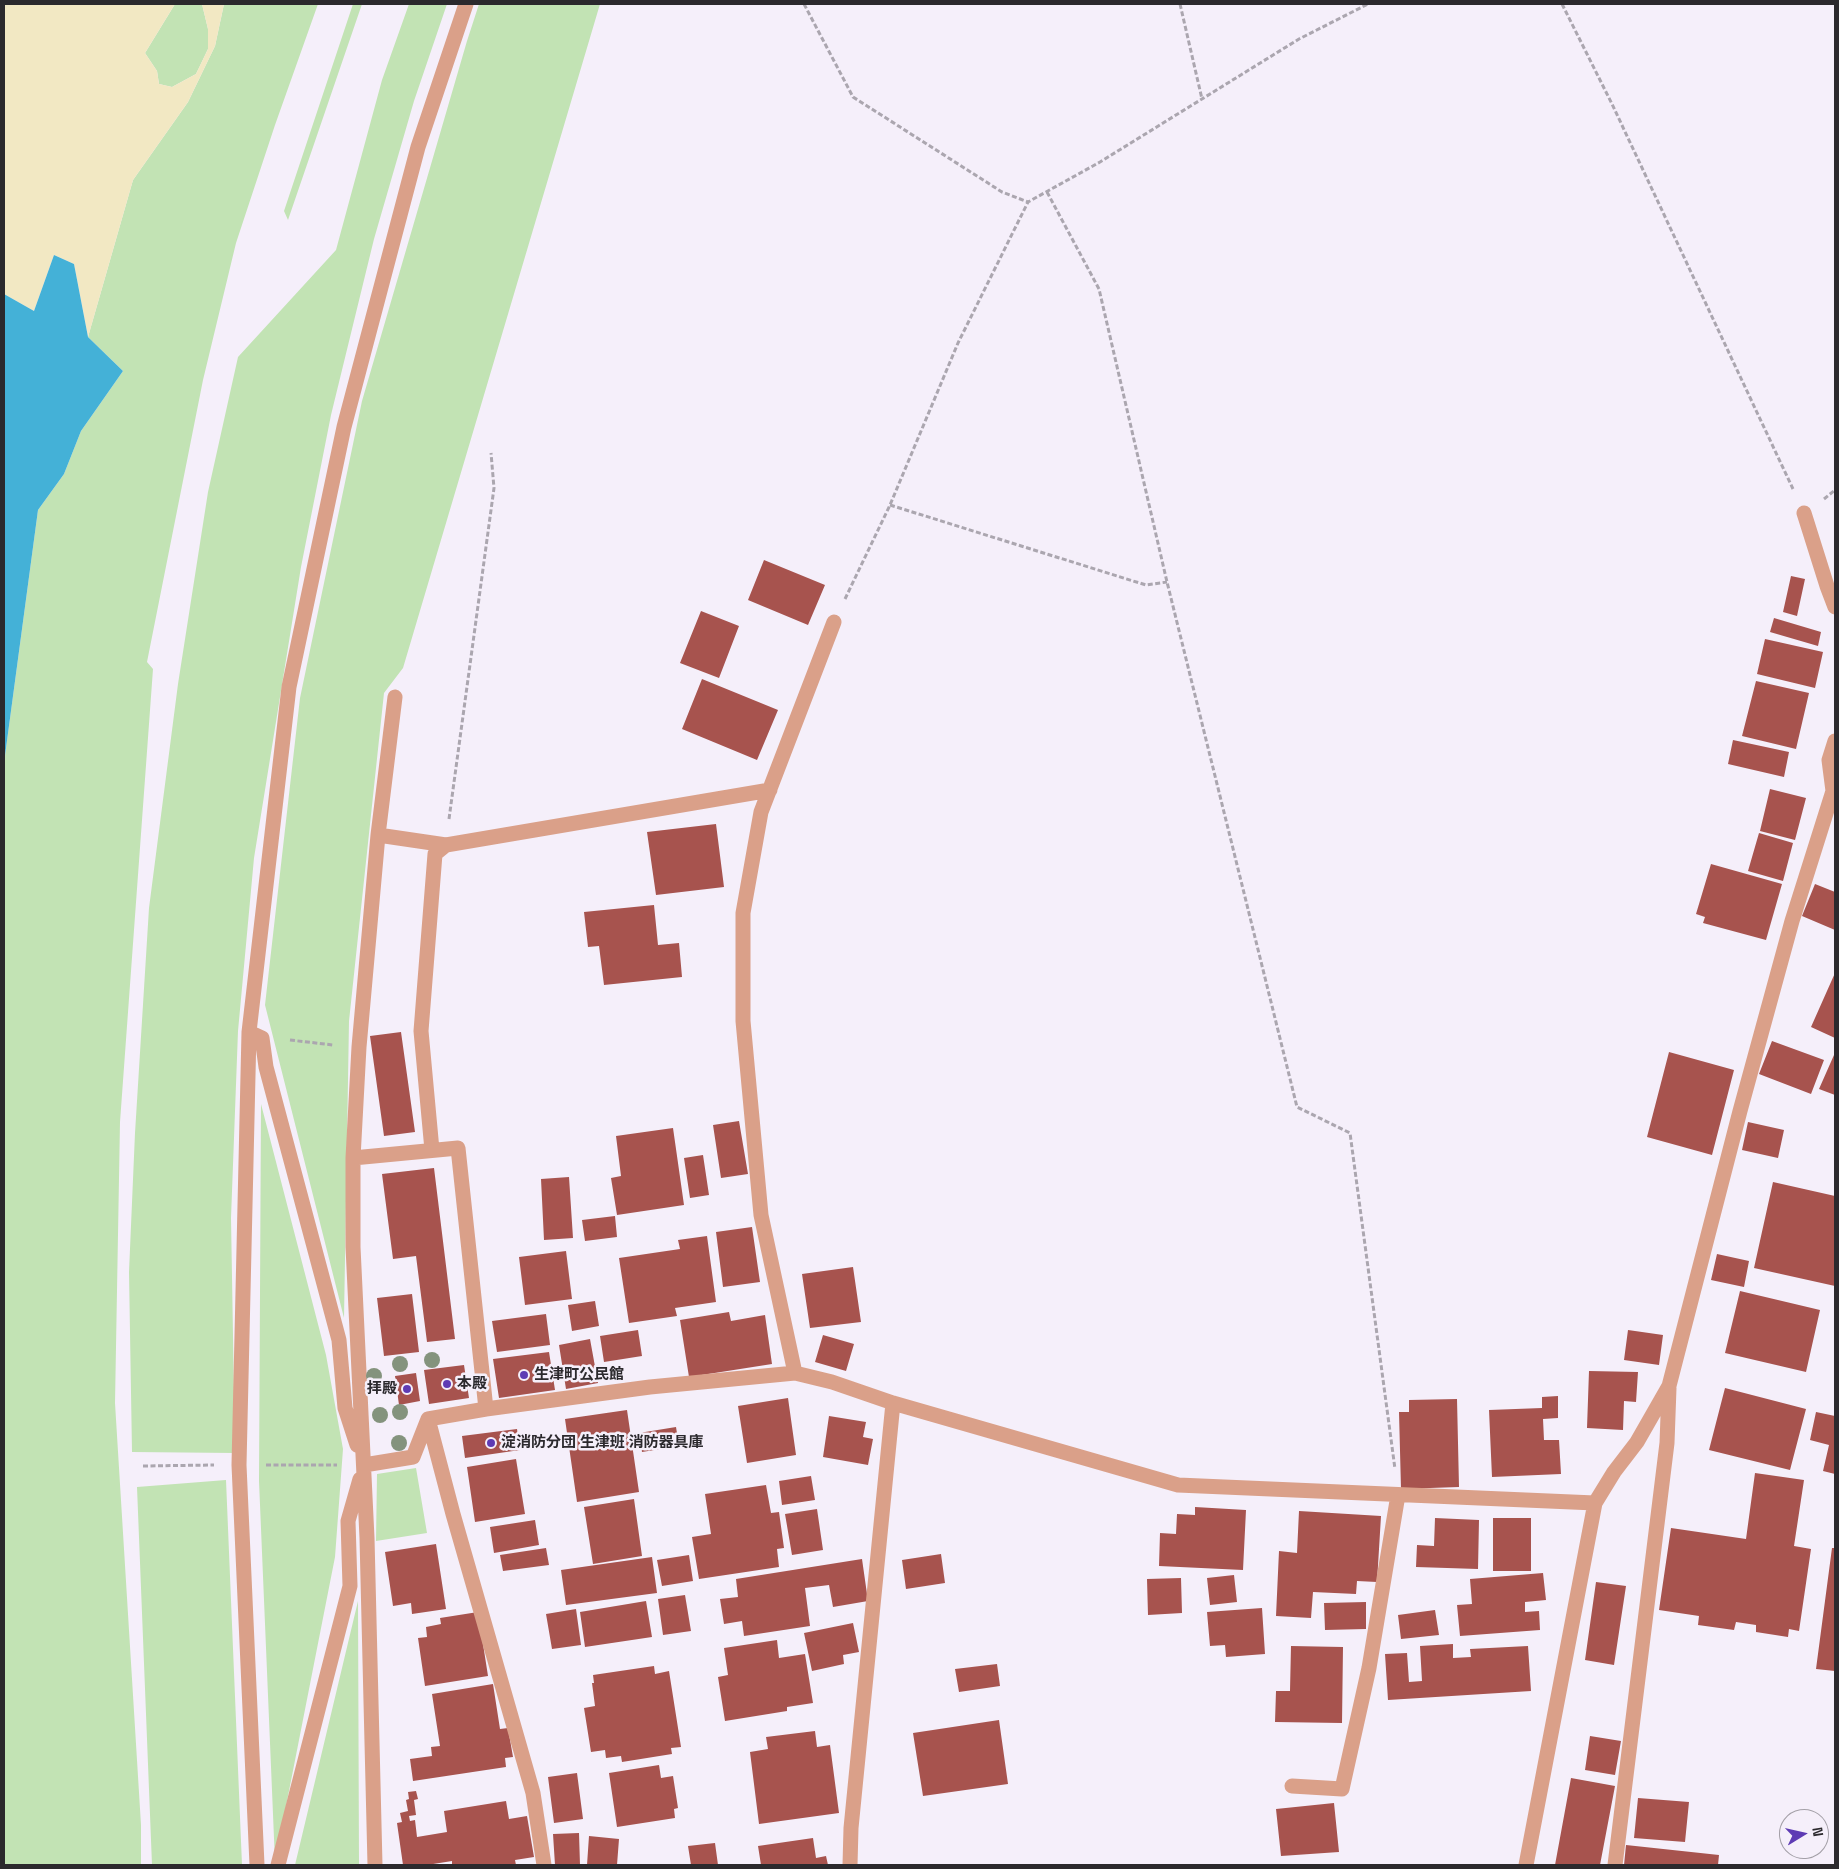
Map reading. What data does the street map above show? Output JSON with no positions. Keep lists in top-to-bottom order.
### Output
{
  "places": [
    "生津町公民館",
    "本殿",
    "拝殿",
    "淀消防分団 生津班 消防器具庫"
  ],
  "north": "right"
}
